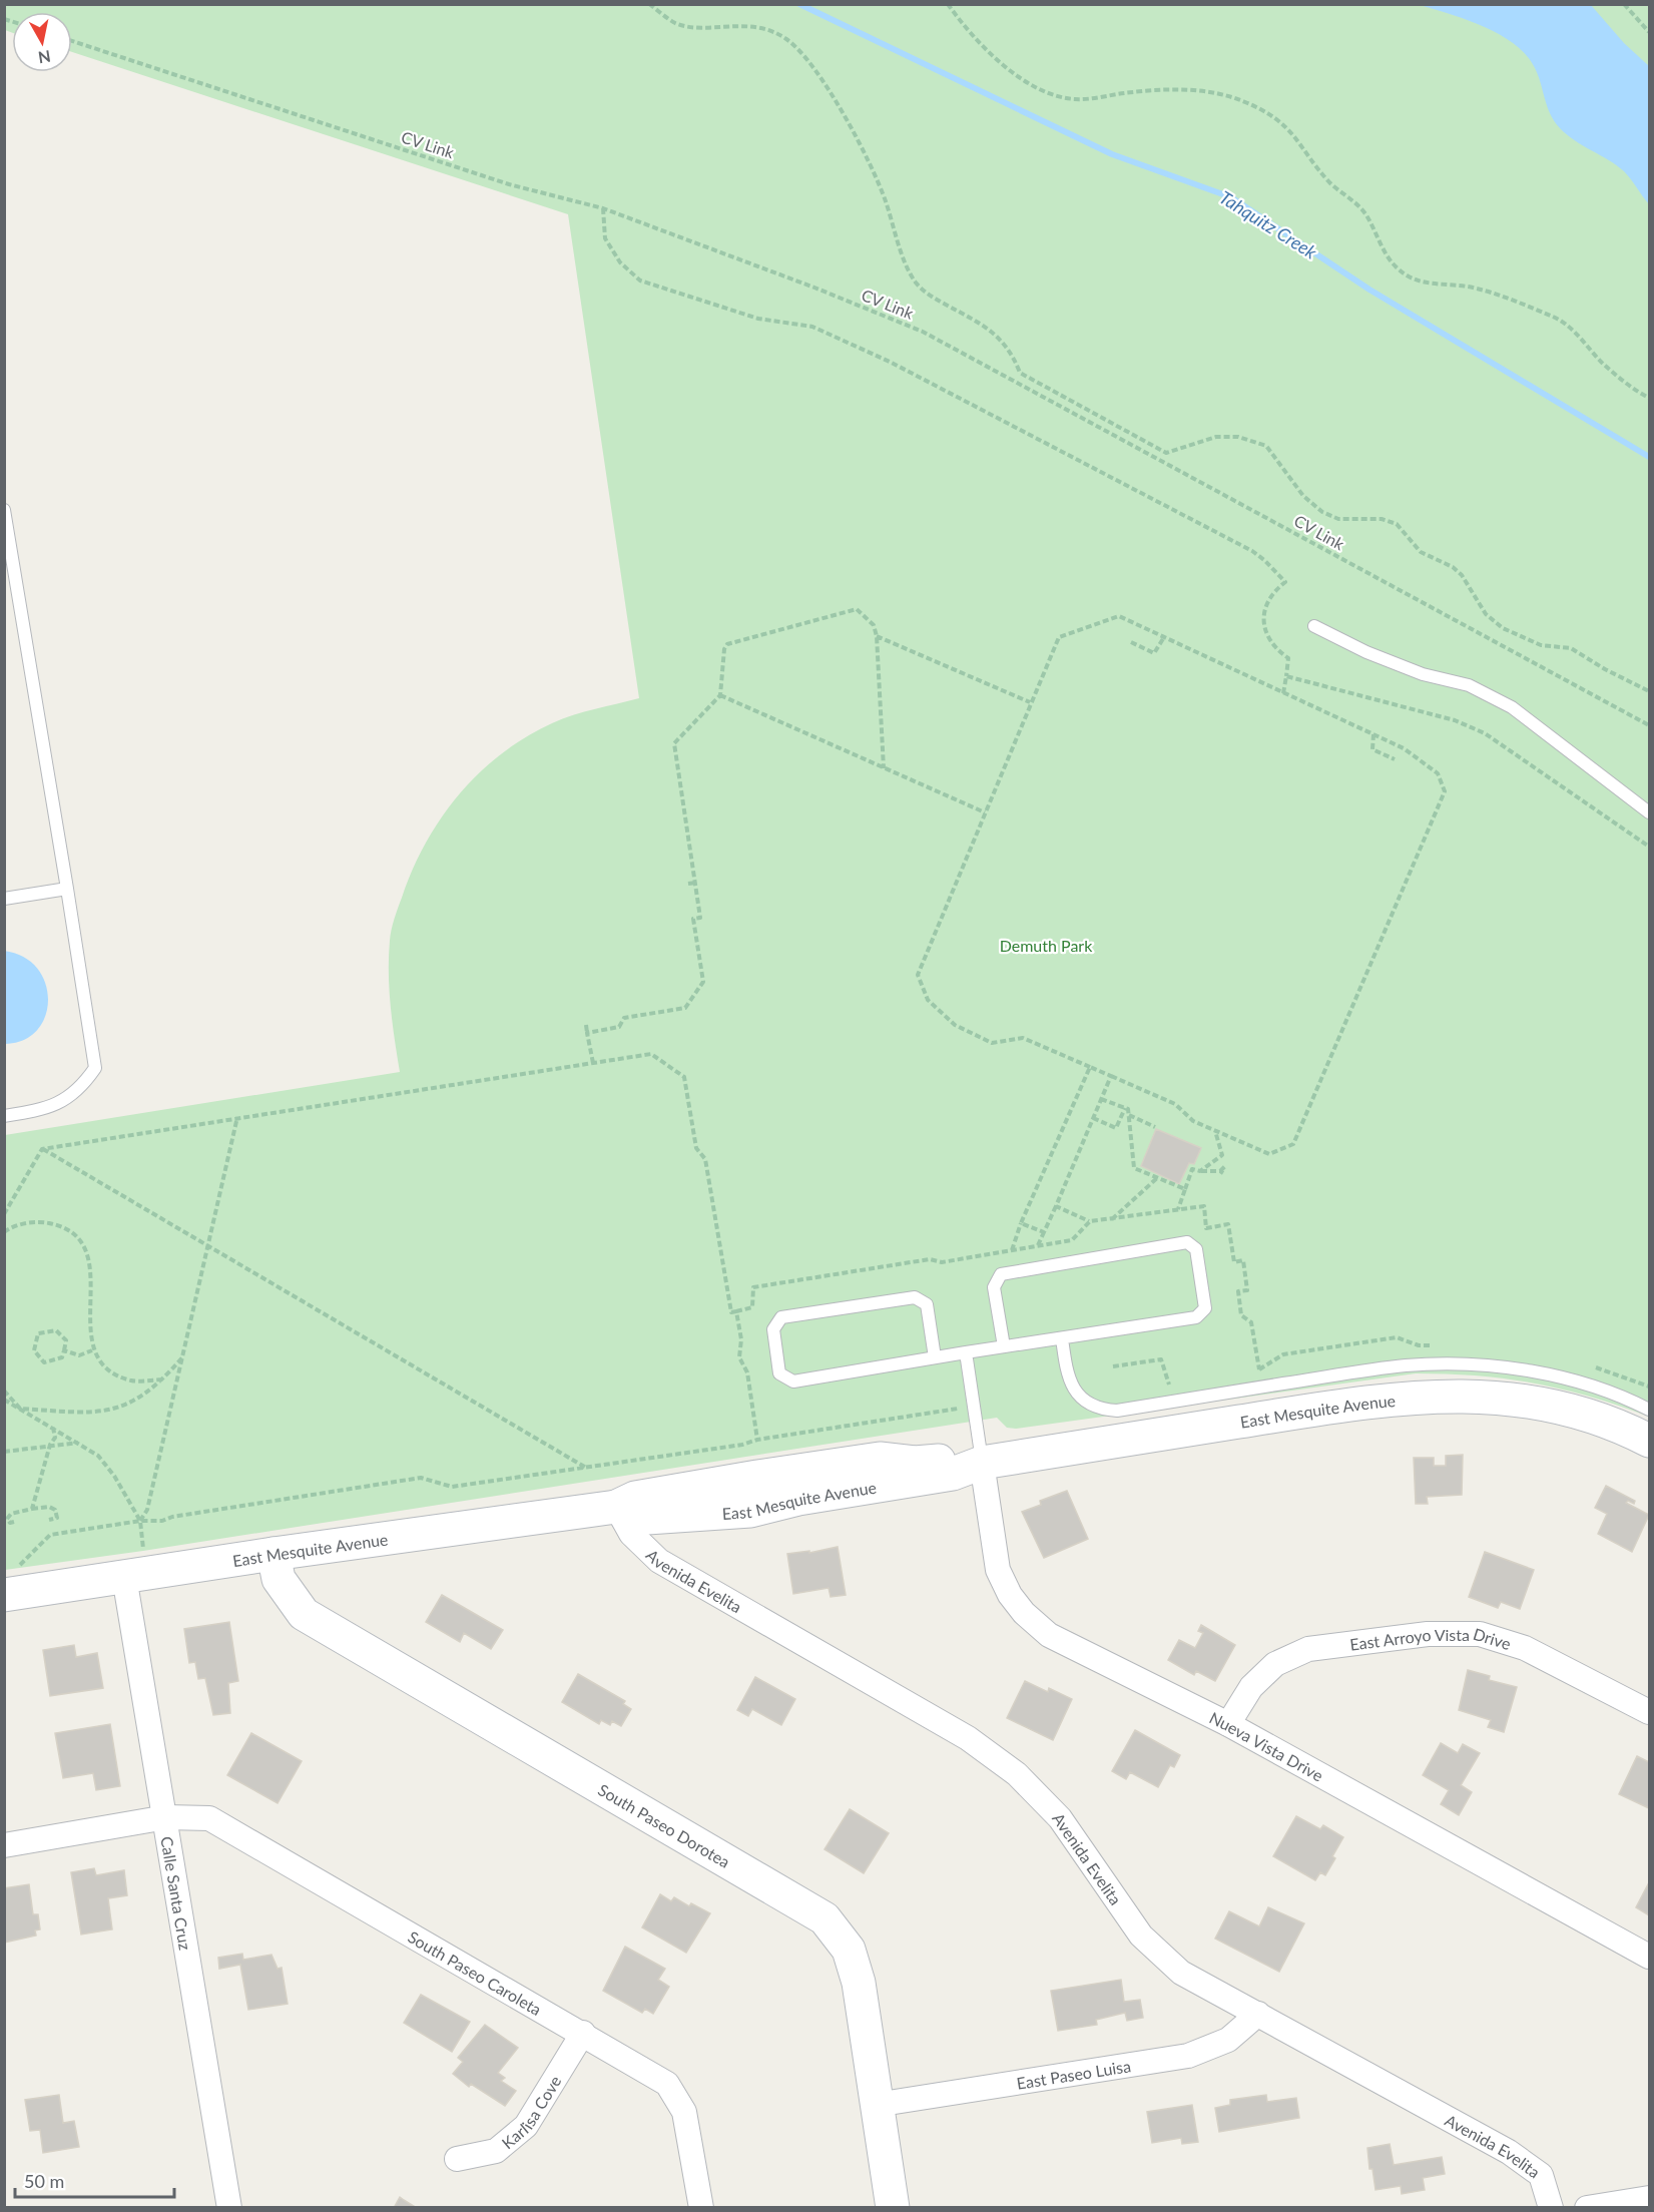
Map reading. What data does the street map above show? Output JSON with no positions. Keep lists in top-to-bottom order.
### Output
{
  "streets": {
    "street": [
      "East Mesquite Avenue",
      "Avenida Evelita",
      "East Arroyo Vista Drive",
      "Nueva Vista Drive",
      "South Paseo Dorotea",
      "Calle Santa Cruz",
      "South Paseo Caroleta",
      "East Paseo Luisa",
      "Karlisa Cove"
    ],
    "path": ["CV Link"]
  },
  "crossings": [
    ["East Mesquite Avenue", "Avenida Evelita"],
    ["East Mesquite Avenue", "Nueva Vista Drive"],
    ["East Mesquite Avenue", "South Paseo Dorotea"],
    ["East Mesquite Avenue", "Calle Santa Cruz"],
    ["Avenida Evelita", "East Paseo Luisa"],
    ["East Arroyo Vista Drive", "Nueva Vista Drive"],
    ["South Paseo Dorotea", "East Paseo Luisa"],
    ["Calle Santa Cruz", "South Paseo Caroleta"],
    ["South Paseo Caroleta", "Karlisa Cove"]
  ],
  "water": ["Tahquitz Creek"],
  "parks": ["Demuth Park"],
  "scale_bar": "50 m",
  "north": "bottom"
}
